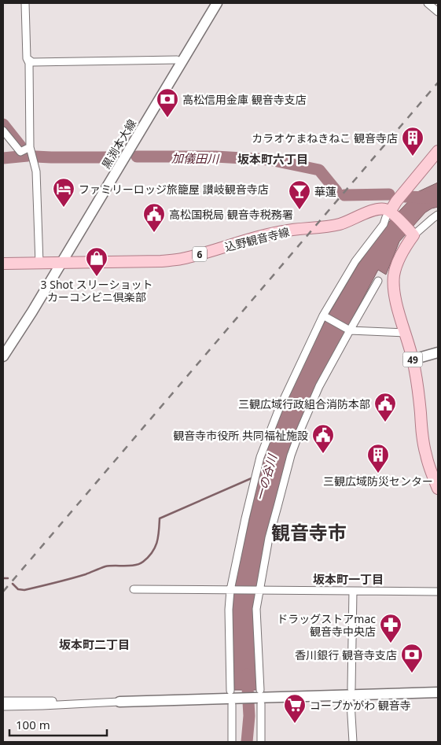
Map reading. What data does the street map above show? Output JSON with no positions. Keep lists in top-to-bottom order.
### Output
{
  "streets": {
    "main road": [
      "黒渕本大線",
      "込野観音寺線",
      "6",
      "49"
    ]
  },
  "crossings": [
    ["黒渕本大線", "込野観音寺線"]
  ],
  "districts": [
    "坂本町六丁目",
    "観音寺市",
    "坂本町一丁目",
    "坂本町二丁目"
  ],
  "water": ["加儀田川", "一の谷川"],
  "places": {
    "bank": ["高松信用金庫 観音寺支店", "香川銀行 観音寺支店"],
    "building": ["カラオケまねきねこ 観音寺店", "三観広域防災センター"],
    "hotel": ["ファミリーロッジ旅籠屋 讃岐観音寺店"],
    "bar": ["華蓮"],
    "public building": ["高松国税局 観音寺税務署", "三観広域行政組合消防本部", "観音寺市役所 共同福祉施設"],
    "shop": ["3 Shot スリーショット カーコンビニ倶楽部"],
    "pharmacy": ["ドラッグストアmac 観音寺中央店"],
    "supermarket": ["コープかがわ 観音寺"]
  },
  "scale_bar": "100 m"
}
